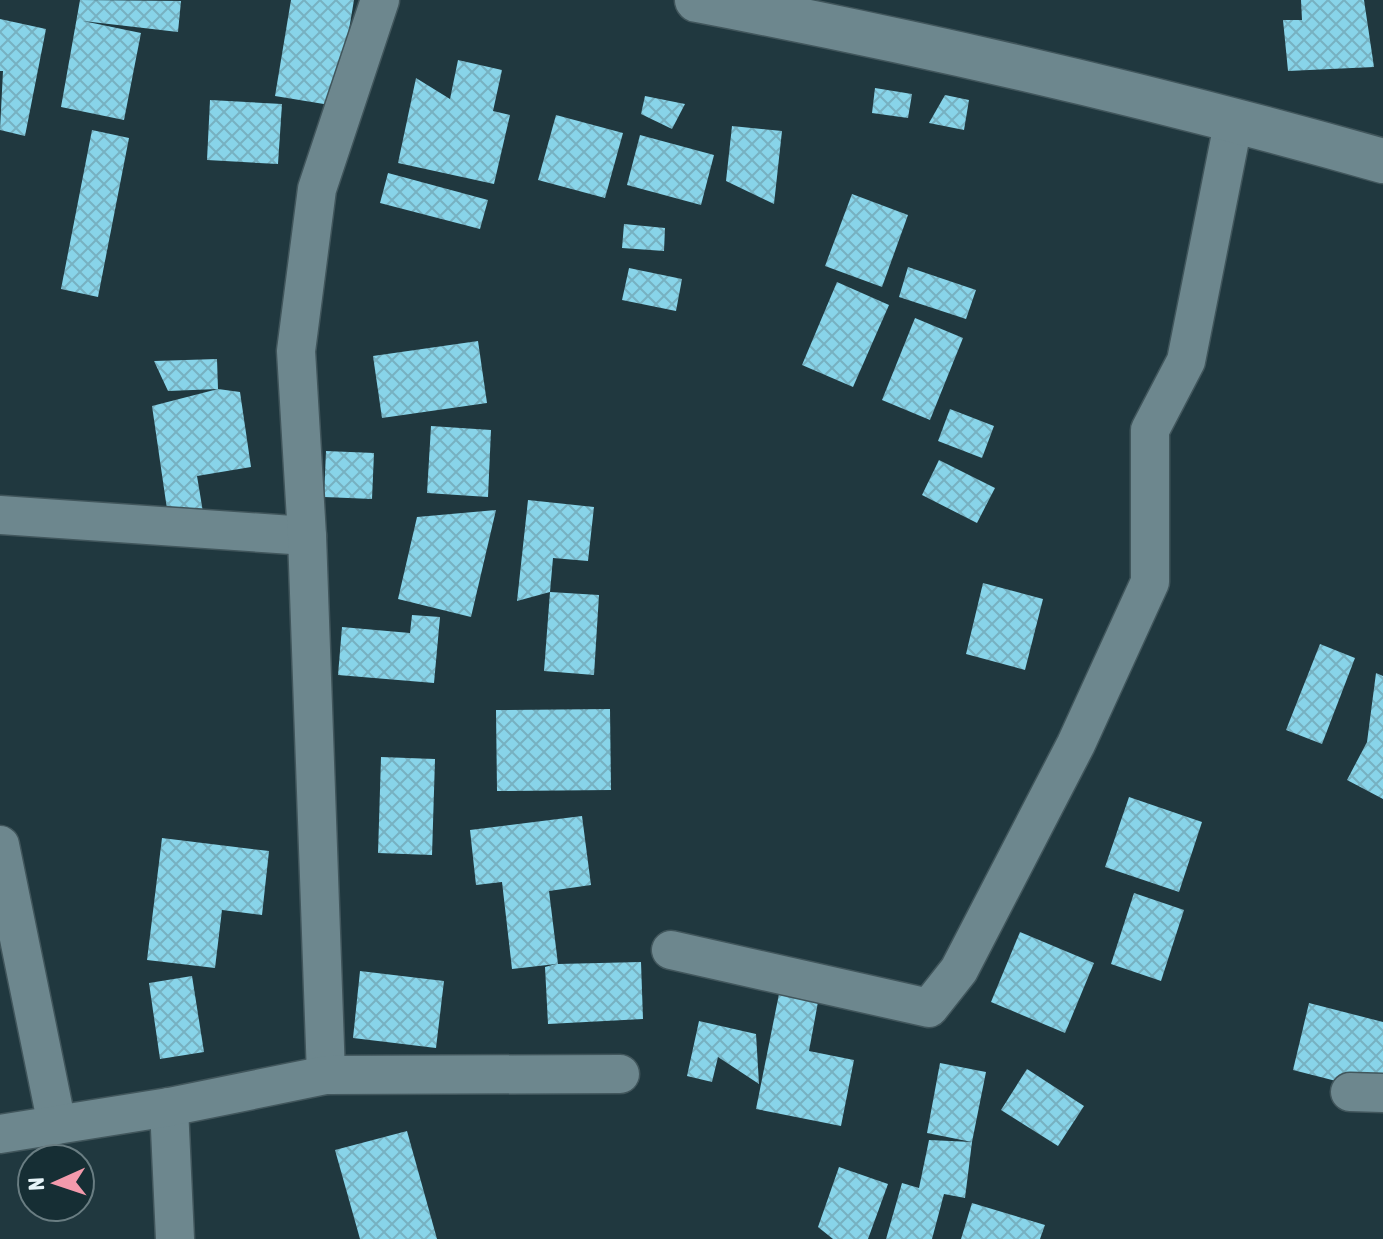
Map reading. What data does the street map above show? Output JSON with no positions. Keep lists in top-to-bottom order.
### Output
{
  "north": "left"
}
